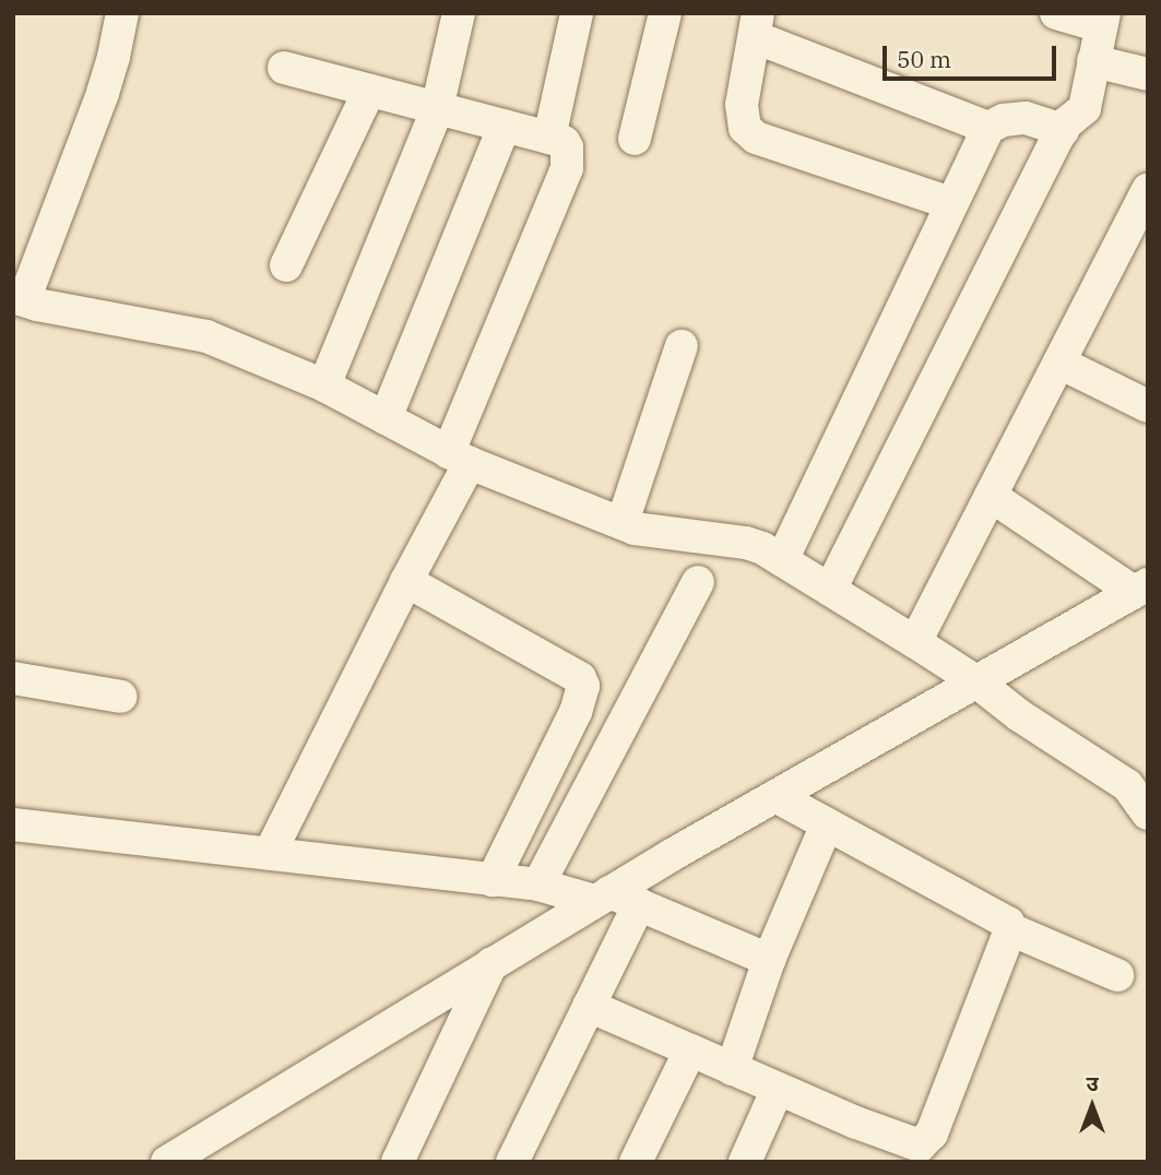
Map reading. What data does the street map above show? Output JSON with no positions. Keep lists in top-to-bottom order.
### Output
{
  "scale_bar": "50 m",
  "north": "top"
}
